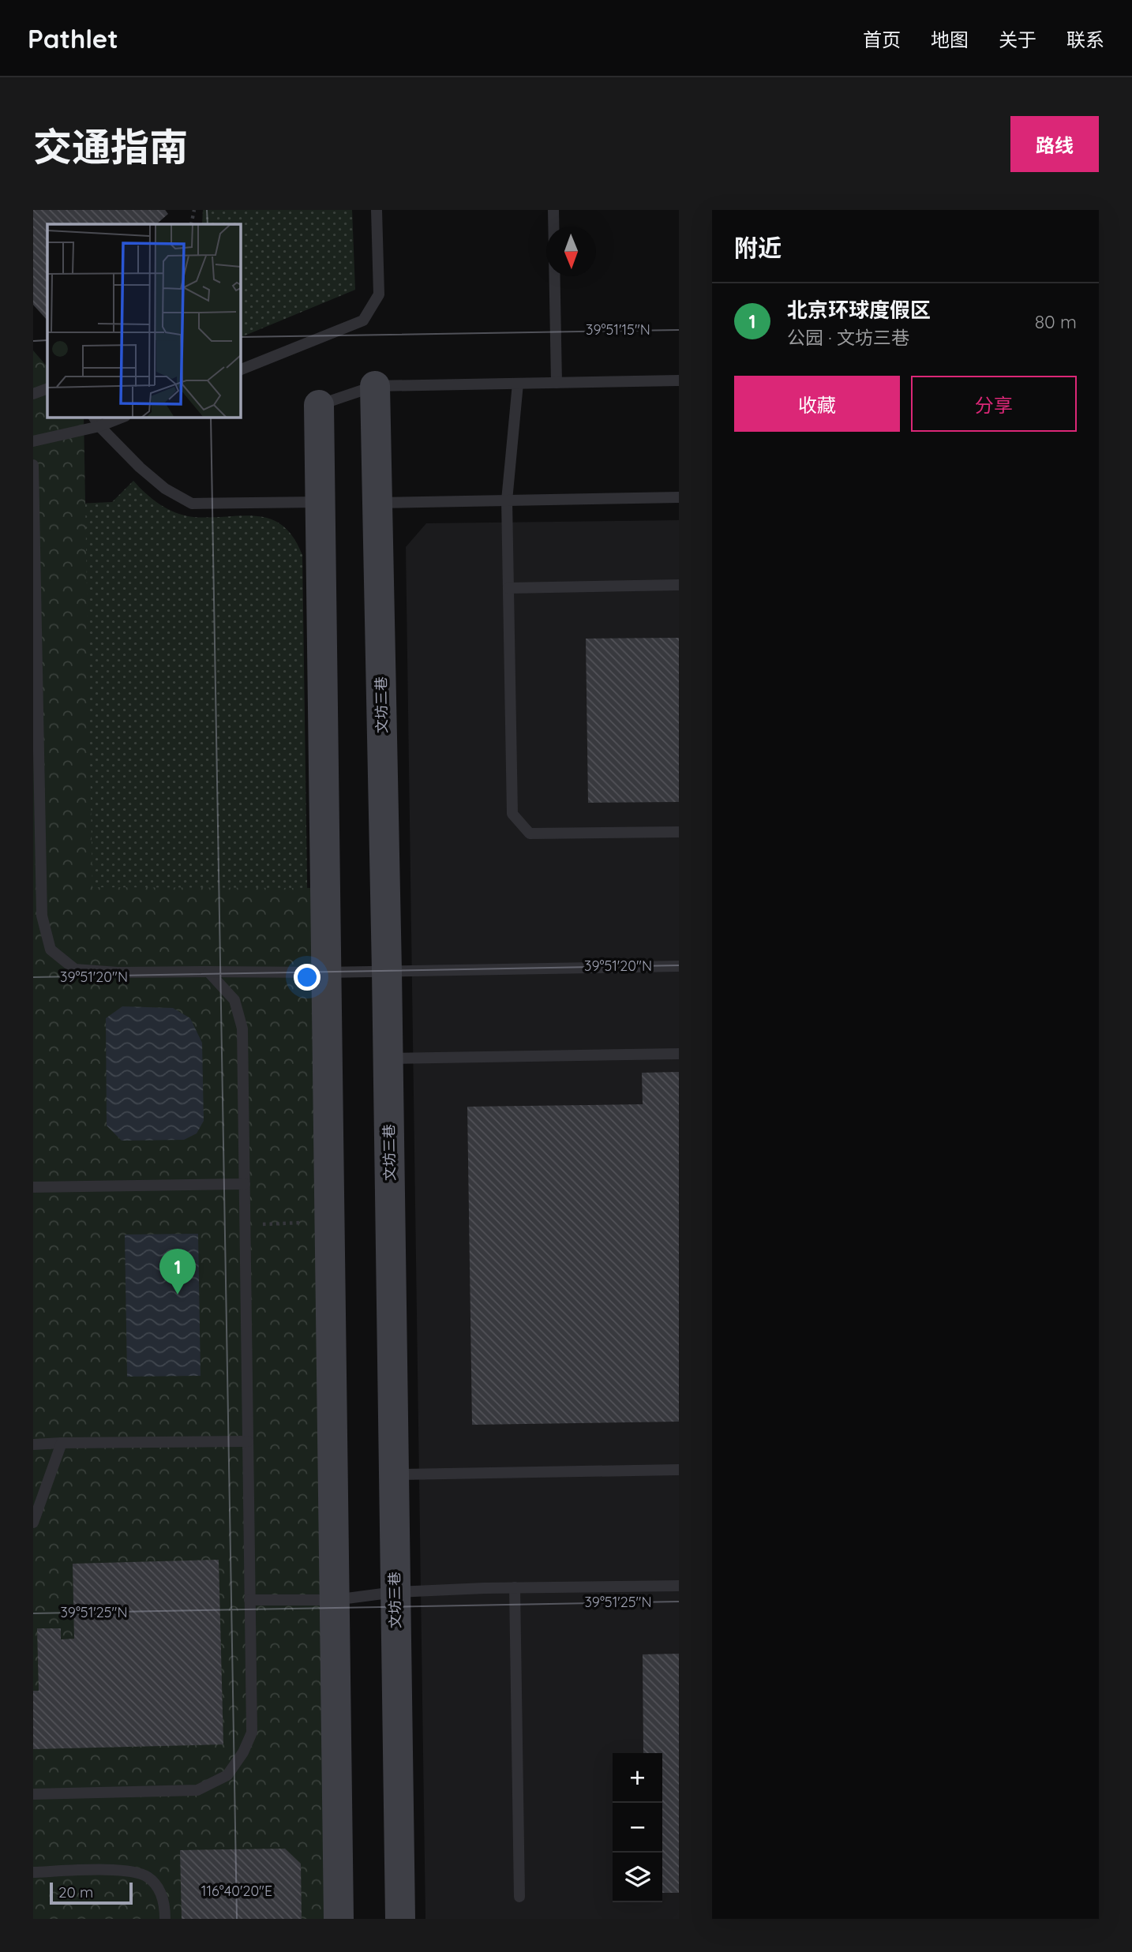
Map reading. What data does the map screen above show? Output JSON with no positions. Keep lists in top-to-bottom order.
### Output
{
  "streets": {
    "main road": ["文坊三巷"]
  },
  "scale_bar": "20 m",
  "north": "bottom",
  "page": {
    "header": "Pathlet",
    "nav": [
      "首页",
      "地图",
      "关于",
      "联系"
    ],
    "title": "交通指南",
    "buttons": [
      "路线",
      ["收藏", "分享"]
    ],
    "heading": "附近",
    "list": [
      {
        "mark": "1",
        "name": "北京环球度假区",
        "note": "公园 · 文坊三巷",
        "value": "80 m"
      }
    ],
    "pins": "1",
    "map_buttons": ["+", "−"],
    "scale": "20 m"
  },
  "coordinates": [
    "39°51'15\"N",
    "39°51'20\"N",
    "39°51'25\"N",
    "116°40'20\"E"
  ]
}
